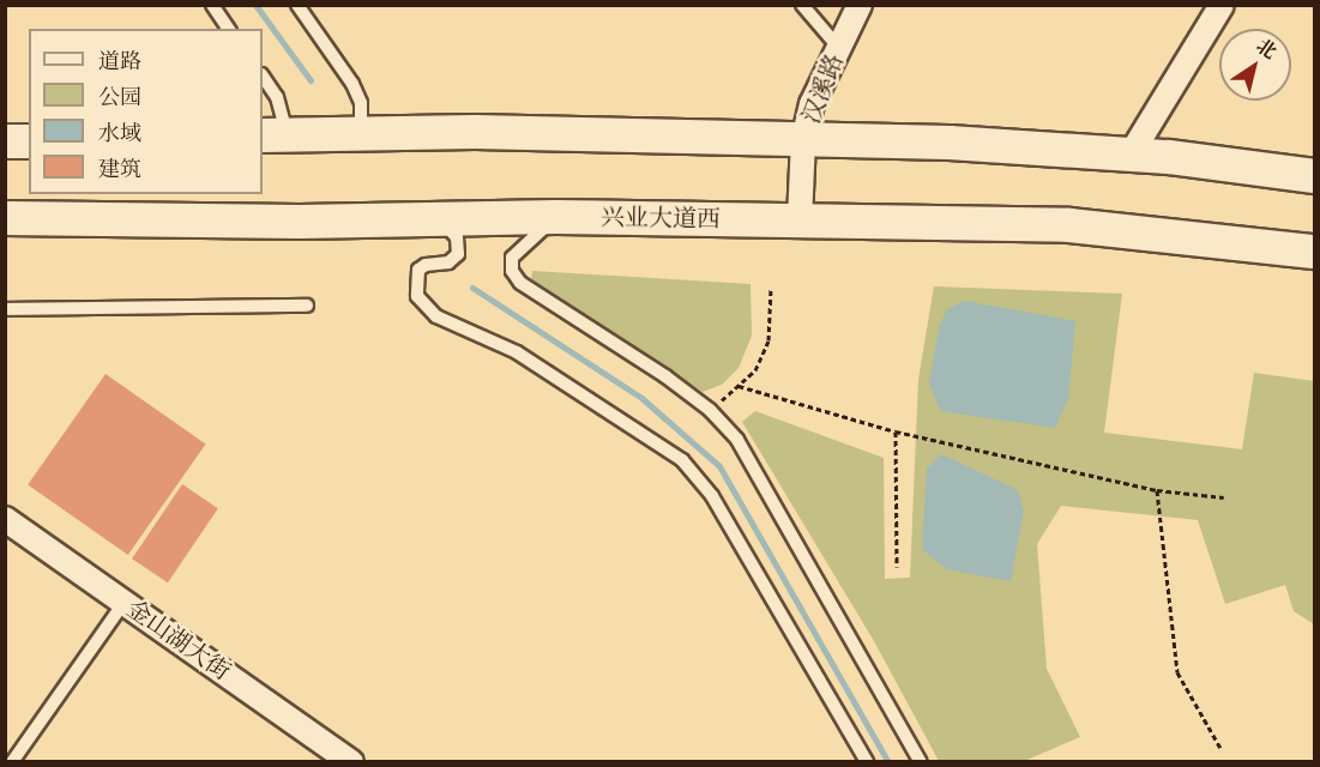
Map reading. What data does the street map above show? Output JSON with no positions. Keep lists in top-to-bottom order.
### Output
{
  "streets": {
    "street": ["汉溪路", "兴业大道西", "金山湖大街"]
  },
  "crossings": [
    ["汉溪路", "兴业大道西"]
  ],
  "legend": [
    "道路",
    "公园",
    "水域",
    "建筑"
  ],
  "north": "top right"
}
